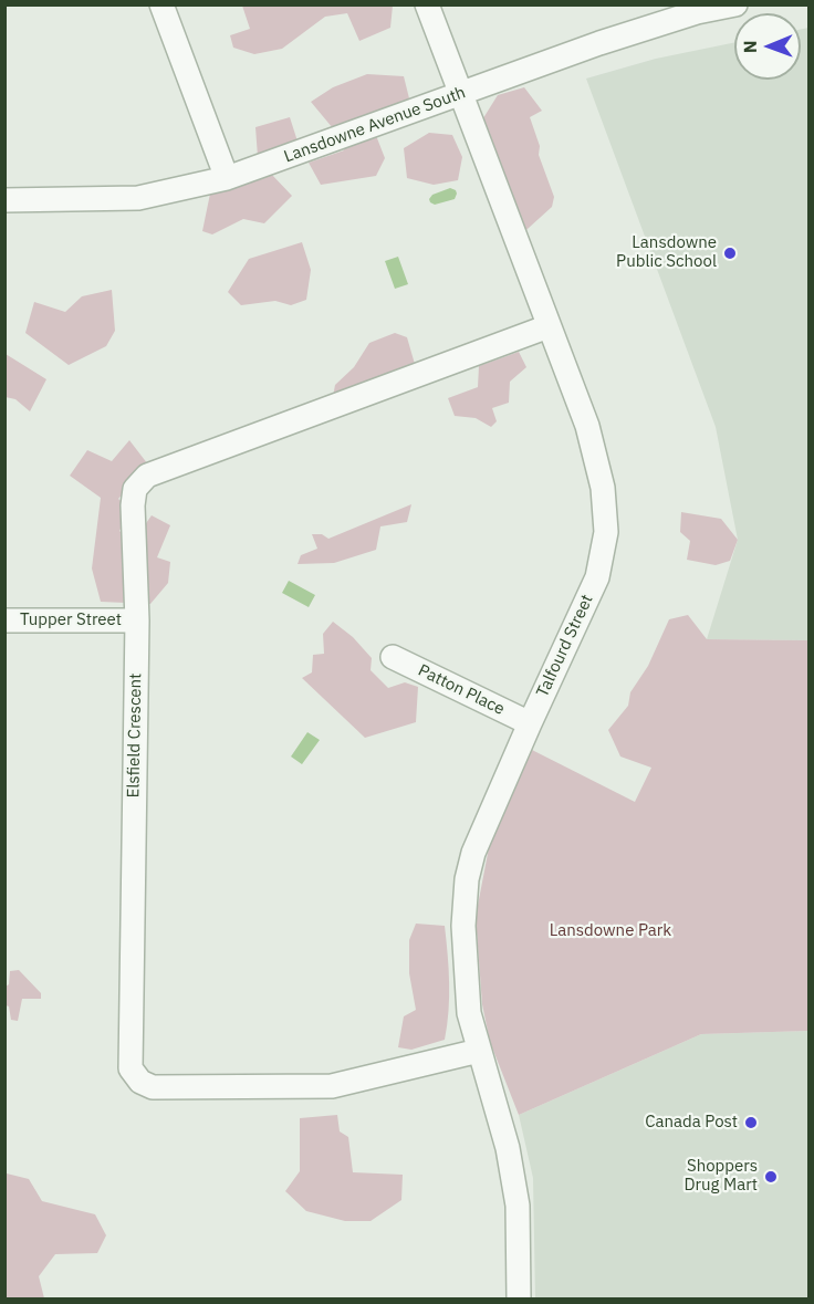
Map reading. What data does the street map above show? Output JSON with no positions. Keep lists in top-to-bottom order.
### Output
{
  "streets": {
    "street": [
      "Lansdowne Avenue South",
      "Tupper Street",
      "Talfourd Street",
      "Patton Place",
      "Elsfield Crescent"
    ]
  },
  "crossings": [
    ["Lansdowne Avenue South", "Talfourd Street"],
    ["Tupper Street", "Elsfield Crescent"],
    ["Talfourd Street", "Patton Place"],
    ["Talfourd Street", "Elsfield Crescent"]
  ],
  "parks": ["Lansdowne Park"],
  "places": ["Lansdowne Public School", "Canada Post", "Shoppers Drug Mart"],
  "north": "left"
}
